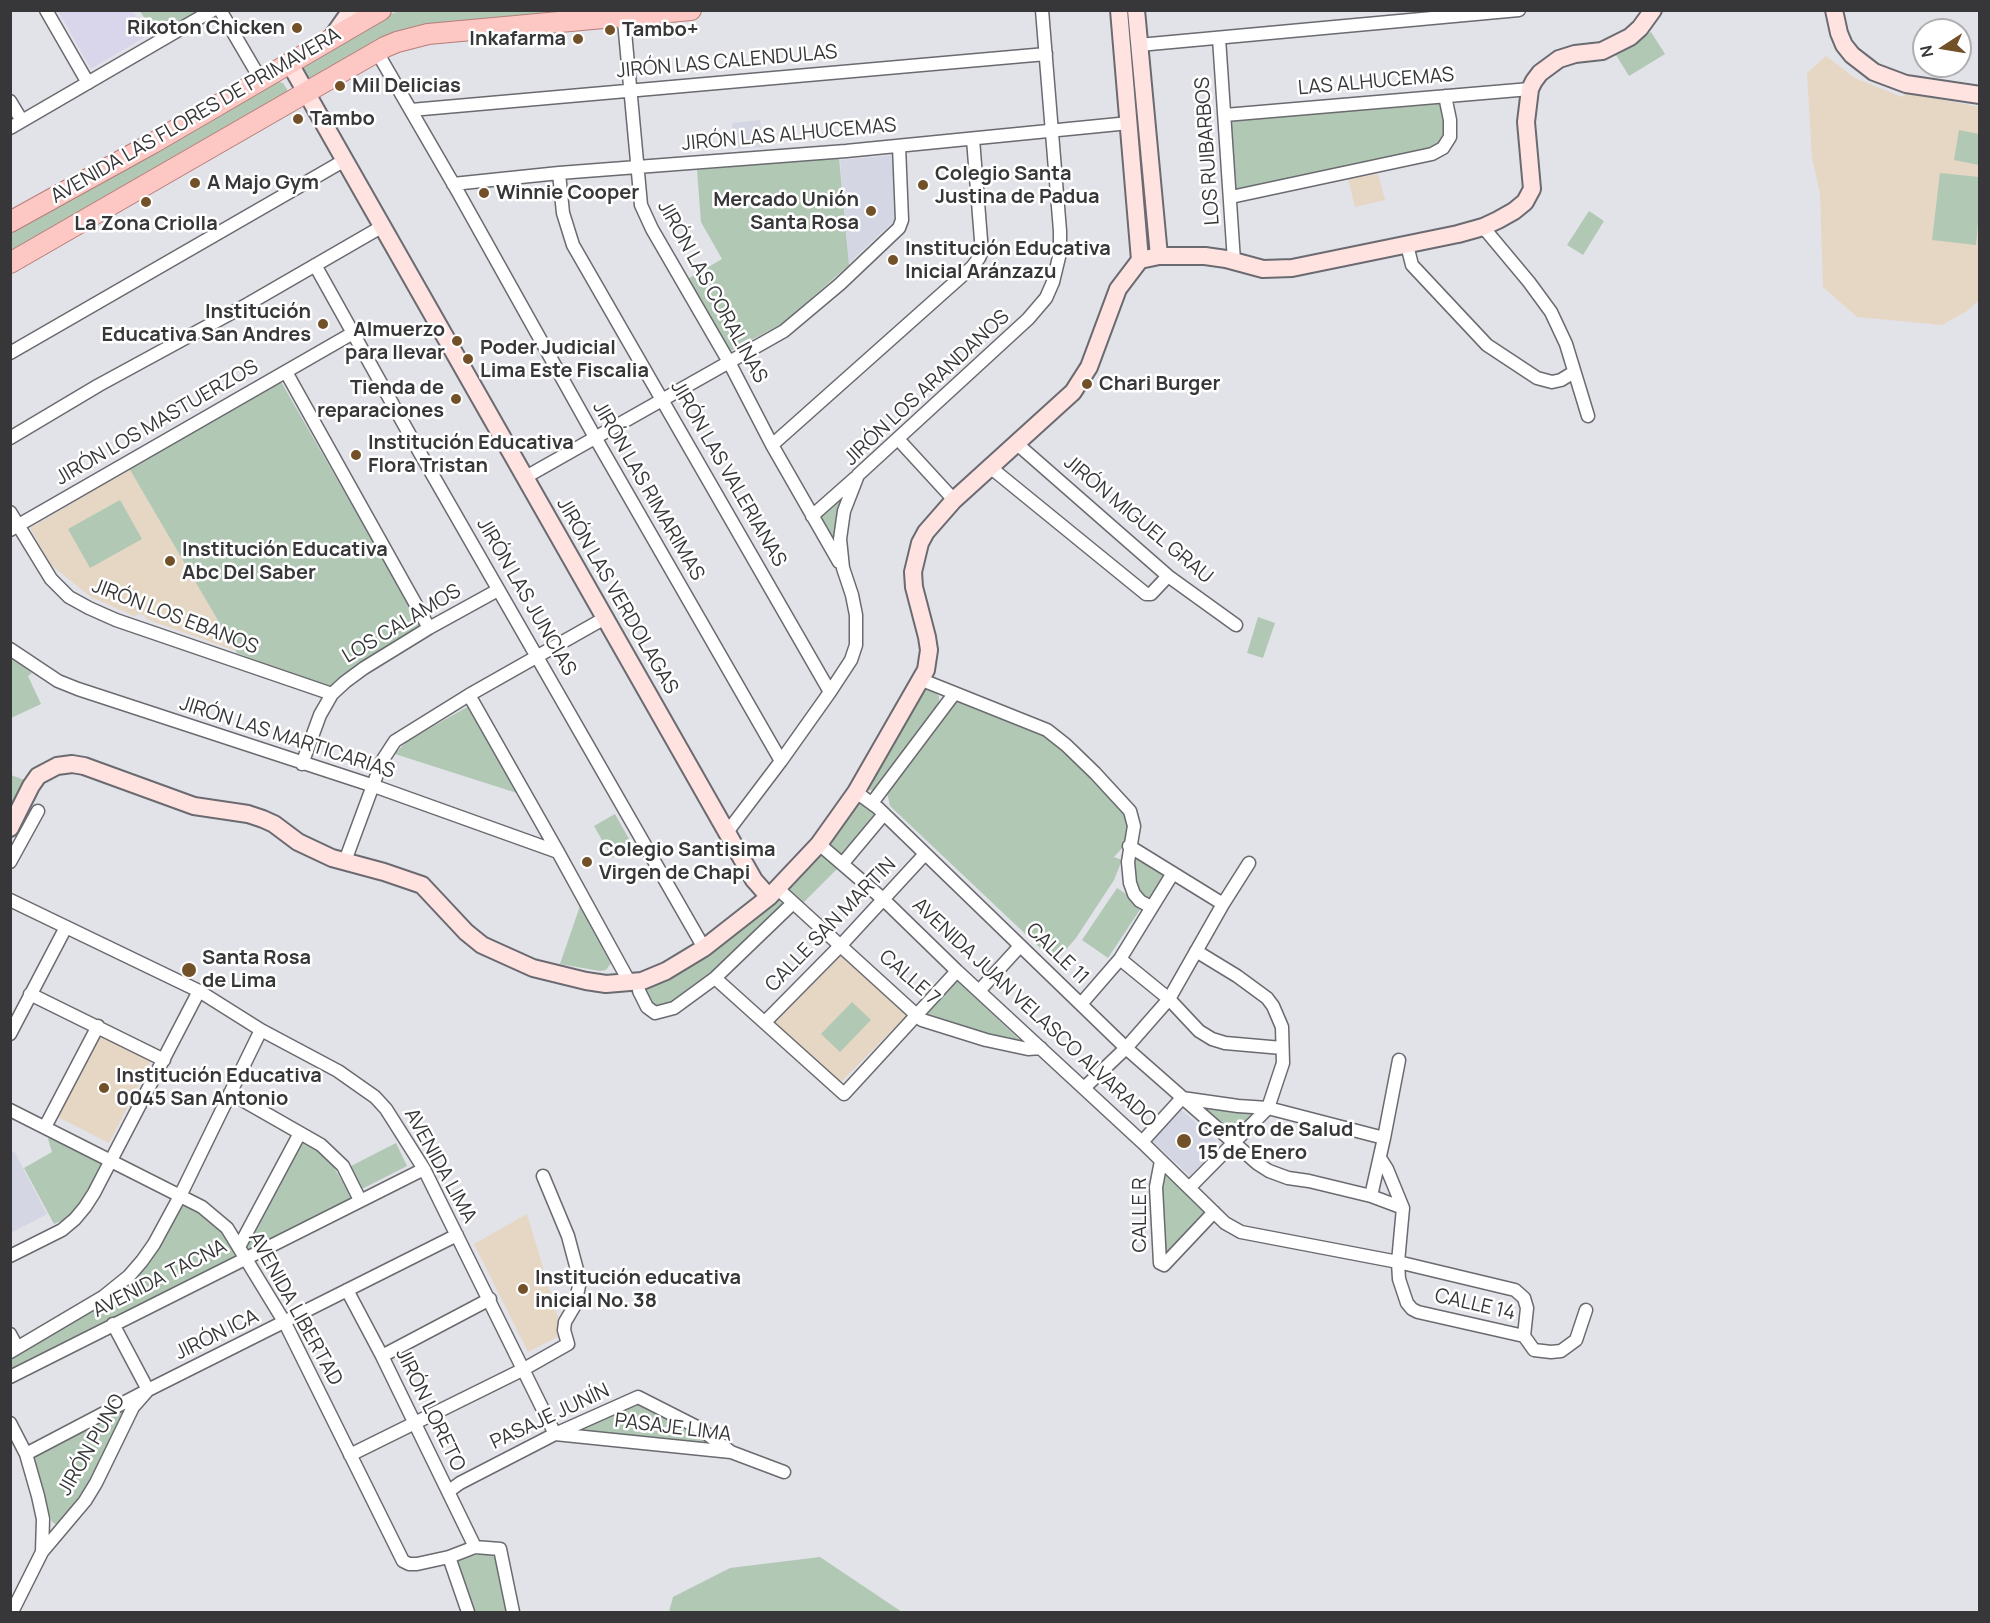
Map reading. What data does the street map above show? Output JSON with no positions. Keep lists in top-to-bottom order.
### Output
{
  "streets": {
    "main road": ["AVENIDA LAS FLORES DE PRIMAVERA"],
    "street": [
      "JIRÓN LAS CALENDULAS",
      "LAS ALHUCEMAS",
      "JIRÓN LAS ALHUCEMAS",
      "LOS RUIBARBOS",
      "JIRÓN LAS CORALINAS",
      "JIRÓN LOS ARANDANOS",
      "JIRÓN LOS MASTUERZOS",
      "JIRÓN LAS VALERIANAS",
      "JIRÓN LAS RIMARIMAS",
      "JIRÓN MIGUEL GRAU",
      "JIRÓN LAS VERDOLAGAS",
      "JIRÓN LAS JUNCIAS",
      "JIRÓN LOS EBANOS",
      "LOS CALAMOS",
      "JIRÓN LAS MARTICARIAS",
      "CALLE SAN MARTIN",
      "CALLE 11",
      "CALLE 7",
      "AVENIDA JUAN VELASCO ALVARADO",
      "AVENIDA LIMA",
      "CALLE R",
      "AVENIDA TACNA",
      "CALLE 14",
      "AVENIDA LIBERTAD",
      "JIRÓN ICA",
      "JIRÓN LORETO",
      "PASAJE JUNÍN",
      "PASAJE LIMA",
      "JIRÓN PUNO"
    ]
  },
  "crossings": [
    ["JIRÓN LAS CALENDULAS", "JIRÓN LAS CORALINAS"],
    ["JIRÓN LAS CALENDULAS", "JIRÓN LOS ARANDANOS"],
    ["JIRÓN LAS CALENDULAS", "JIRÓN LAS RIMARIMAS"],
    ["LAS ALHUCEMAS", "LOS RUIBARBOS"],
    ["AVENIDA LAS FLORES DE PRIMAVERA", "JIRÓN LAS CORALINAS"],
    ["AVENIDA LAS FLORES DE PRIMAVERA", "JIRÓN LAS RIMARIMAS"],
    ["AVENIDA LAS FLORES DE PRIMAVERA", "JIRÓN LAS VERDOLAGAS"],
    ["JIRÓN LAS ALHUCEMAS", "JIRÓN LAS CORALINAS"],
    ["JIRÓN LAS ALHUCEMAS", "JIRÓN LOS ARANDANOS"],
    ["JIRÓN LAS ALHUCEMAS", "JIRÓN LAS VALERIANAS"],
    ["JIRÓN LAS ALHUCEMAS", "JIRÓN LAS RIMARIMAS"],
    ["JIRÓN LAS CORALINAS", "JIRÓN LOS ARANDANOS"],
    ["JIRÓN LOS ARANDANOS", "JIRÓN LAS VALERIANAS"],
    ["JIRÓN LOS ARANDANOS", "JIRÓN LAS RIMARIMAS"],
    ["JIRÓN LOS ARANDANOS", "JIRÓN LAS VERDOLAGAS"],
    ["JIRÓN LOS MASTUERZOS", "JIRÓN LAS JUNCIAS"],
    ["JIRÓN LOS MASTUERZOS", "JIRÓN LOS EBANOS"],
    ["JIRÓN LAS VERDOLAGAS", "CALLE 7"],
    ["JIRÓN LAS JUNCIAS", "LOS CALAMOS"],
    ["JIRÓN LOS EBANOS", "LOS CALAMOS"],
    ["LOS CALAMOS", "JIRÓN LAS MARTICARIAS"],
    ["CALLE SAN MARTIN", "CALLE 11"],
    ["CALLE SAN MARTIN", "CALLE 7"],
    ["CALLE SAN MARTIN", "AVENIDA JUAN VELASCO ALVARADO"],
    ["CALLE 11", "CALLE 14"],
    ["CALLE 7", "AVENIDA JUAN VELASCO ALVARADO"],
    ["AVENIDA JUAN VELASCO ALVARADO", "CALLE R"],
    ["AVENIDA JUAN VELASCO ALVARADO", "CALLE 14"],
    ["AVENIDA LIMA", "AVENIDA TACNA"],
    ["AVENIDA LIMA", "JIRÓN ICA"],
    ["AVENIDA LIMA", "PASAJE JUNÍN"],
    ["AVENIDA LIMA", "PASAJE LIMA"],
    ["AVENIDA TACNA", "AVENIDA LIBERTAD"],
    ["AVENIDA TACNA", "JIRÓN PUNO"],
    ["AVENIDA LIBERTAD", "JIRÓN ICA"],
    ["JIRÓN ICA", "JIRÓN LORETO"],
    ["JIRÓN ICA", "JIRÓN PUNO"],
    ["JIRÓN LORETO", "PASAJE JUNÍN"],
    ["PASAJE JUNÍN", "PASAJE LIMA"]
  ],
  "places": [
    "Rikoton Chicken",
    "Tambo+",
    "Inkafarma",
    "Mil Delicias",
    "Tambo",
    "A Majo Gym",
    "Colegio Santa Justina de Padua",
    "Winnie Cooper",
    "La Zona Criolla",
    "Mercado Unión Santa Rosa",
    "Institución Educativa Inicial Aránzazu",
    "Institución Educativa San Andres",
    "Almuerzo para llevar",
    "Poder Judicial Lima Este Fiscalia",
    "Chari Burger",
    "Tienda de reparaciones",
    "Institución Educativa Flora Tristan",
    "Institución Educativa Abc Del Saber",
    "Colegio Santisima Virgen de Chapi",
    "Santa Rosa de Lima",
    "Institución Educativa 0045 San Antonio",
    "Centro de Salud 15 de Enero",
    "Institución educativa inicial No. 38"
  ],
  "north": "left"
}
